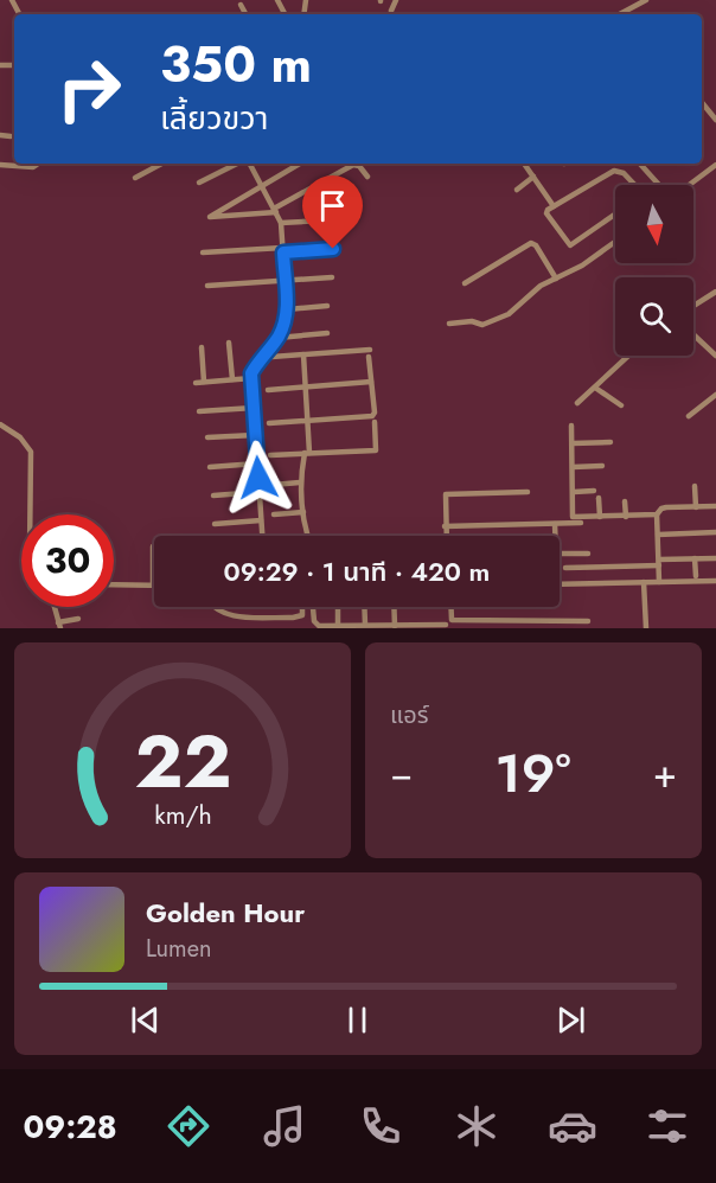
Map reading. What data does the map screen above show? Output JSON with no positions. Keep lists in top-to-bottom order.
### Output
{
  "north": "bottom",
  "page": {
    "turn": ["350 m", "เลี้ยวขวา"],
    "limit": "30",
    "trip": "09:29 · 1 นาที · 420 m",
    "tile": "แอร์",
    "heat": ["−", "19°", "+"],
    "song": ["Golden Hour", "Lumen"],
    "tabs": "09:28",
    "gauge": ["22", "km/h"]
  }
}
